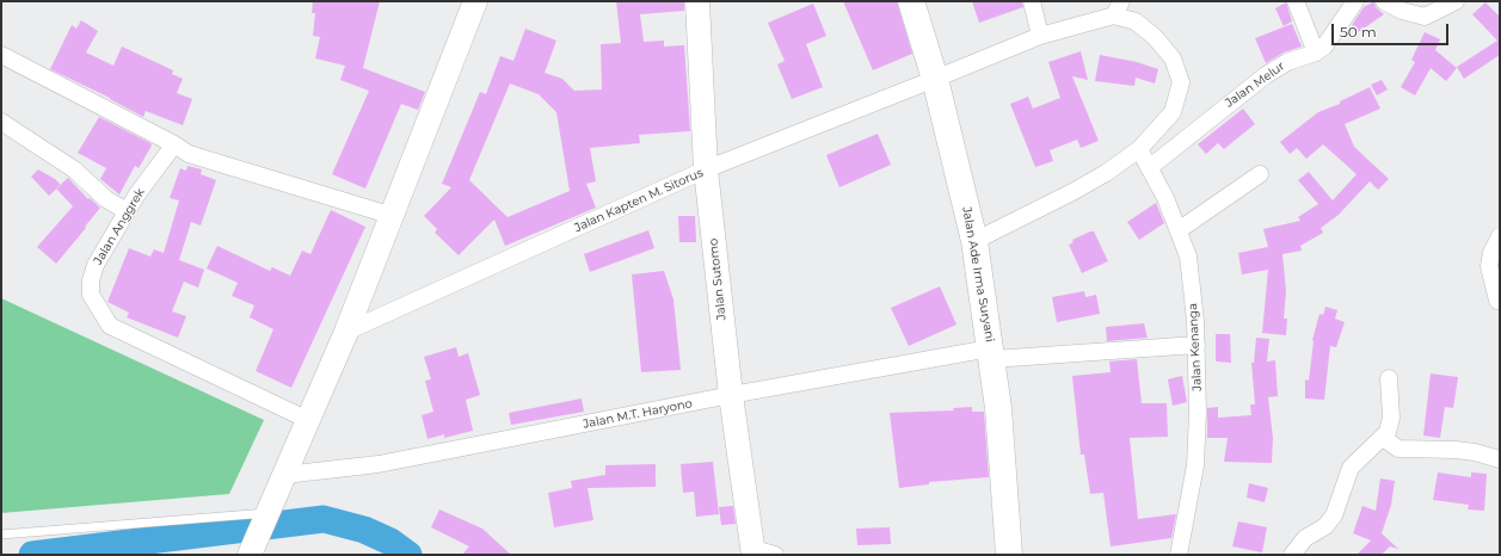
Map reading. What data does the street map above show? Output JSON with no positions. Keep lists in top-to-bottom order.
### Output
{
  "streets": {
    "highway": ["Jalan Ade Irma Suryani"],
    "main road": ["Jalan Sutomo"],
    "street": [
      "Jalan Melur",
      "Jalan Kapten M. Sitorus",
      "Jalan Anggrek",
      "Jalan Kenanga",
      "Jalan M.T. Haryono"
    ]
  },
  "crossings": [
    ["Jalan Melur", "Jalan Kenanga"],
    ["Jalan Kapten M. Sitorus", "Jalan Ade Irma Suryani"],
    ["Jalan Kapten M. Sitorus", "Jalan Sutomo"],
    ["Jalan Ade Irma Suryani", "Jalan M.T. Haryono"],
    ["Jalan Sutomo", "Jalan M.T. Haryono"],
    ["Jalan Kenanga", "Jalan M.T. Haryono"]
  ],
  "scale_bar": "50 m"
}
